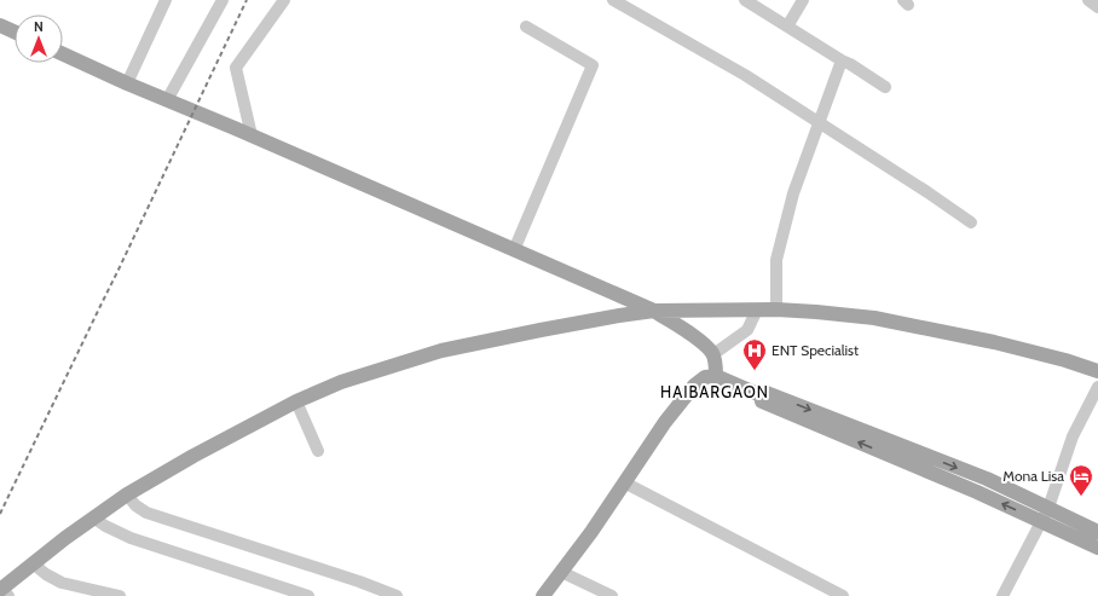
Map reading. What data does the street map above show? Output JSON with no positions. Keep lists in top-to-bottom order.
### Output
{
  "districts": ["HAIBARGAON"],
  "places": {
    "hospital": ["ENT Specialist"],
    "hotel": ["Mona Lisa"]
  },
  "north": "top"
}
